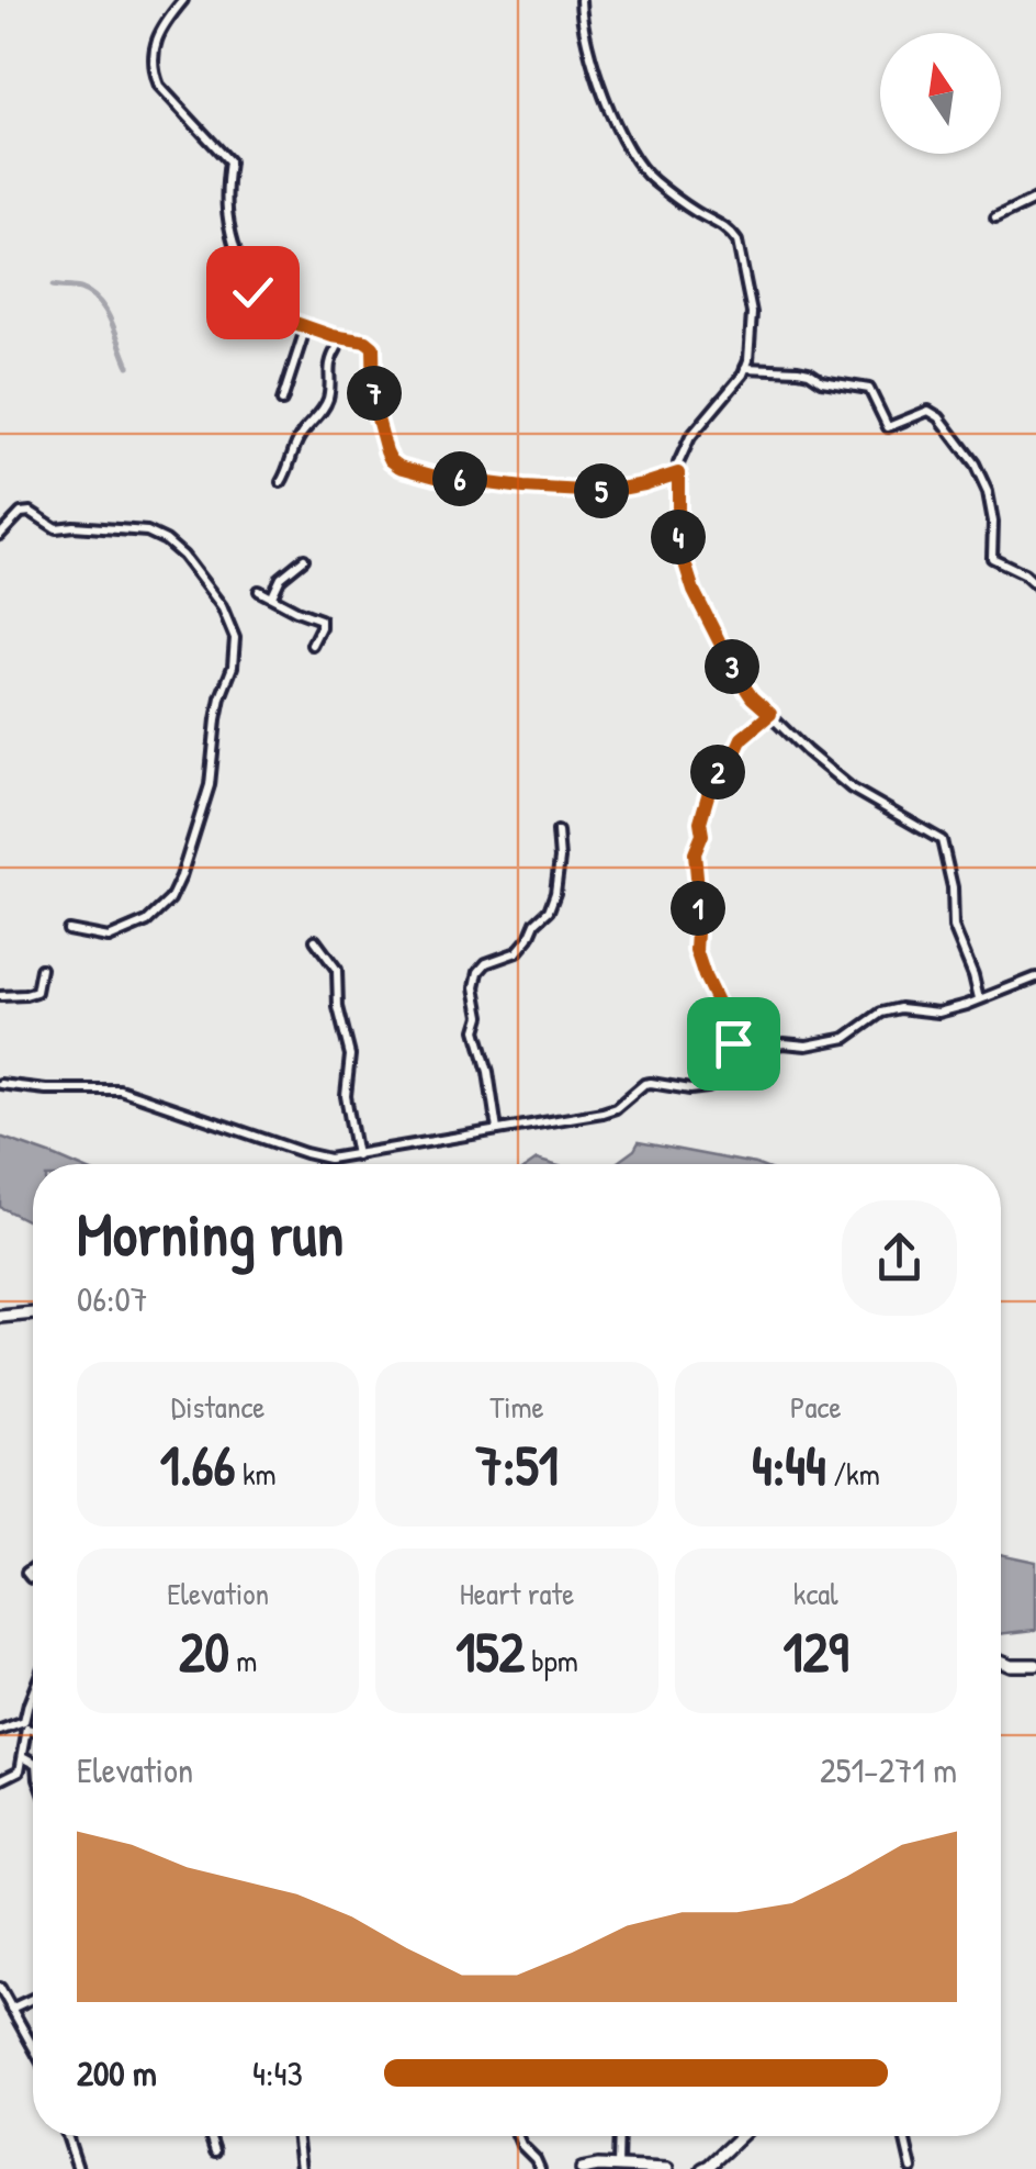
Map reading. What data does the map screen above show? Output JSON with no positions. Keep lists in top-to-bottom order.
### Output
{
  "north": "top",
  "page": {
    "pins": [
      "7",
      "6",
      "5",
      "4",
      "3",
      "2",
      "1"
    ],
    "heading": ["Morning run", "06:07"],
    "stats": [
      ["Distance", "1.66 km"],
      ["Time", "7:51"],
      ["Pace", "4:44 /km"],
      ["Elevation", "20 m"],
      ["Heart rate", "152 bpm"],
      ["kcal", "129"]
    ],
    "chart": ["Elevation", "251–271 m"],
    "list": [
      {
        "name": "200 m",
        "note": "4:43"
      }
    ]
  }
}
